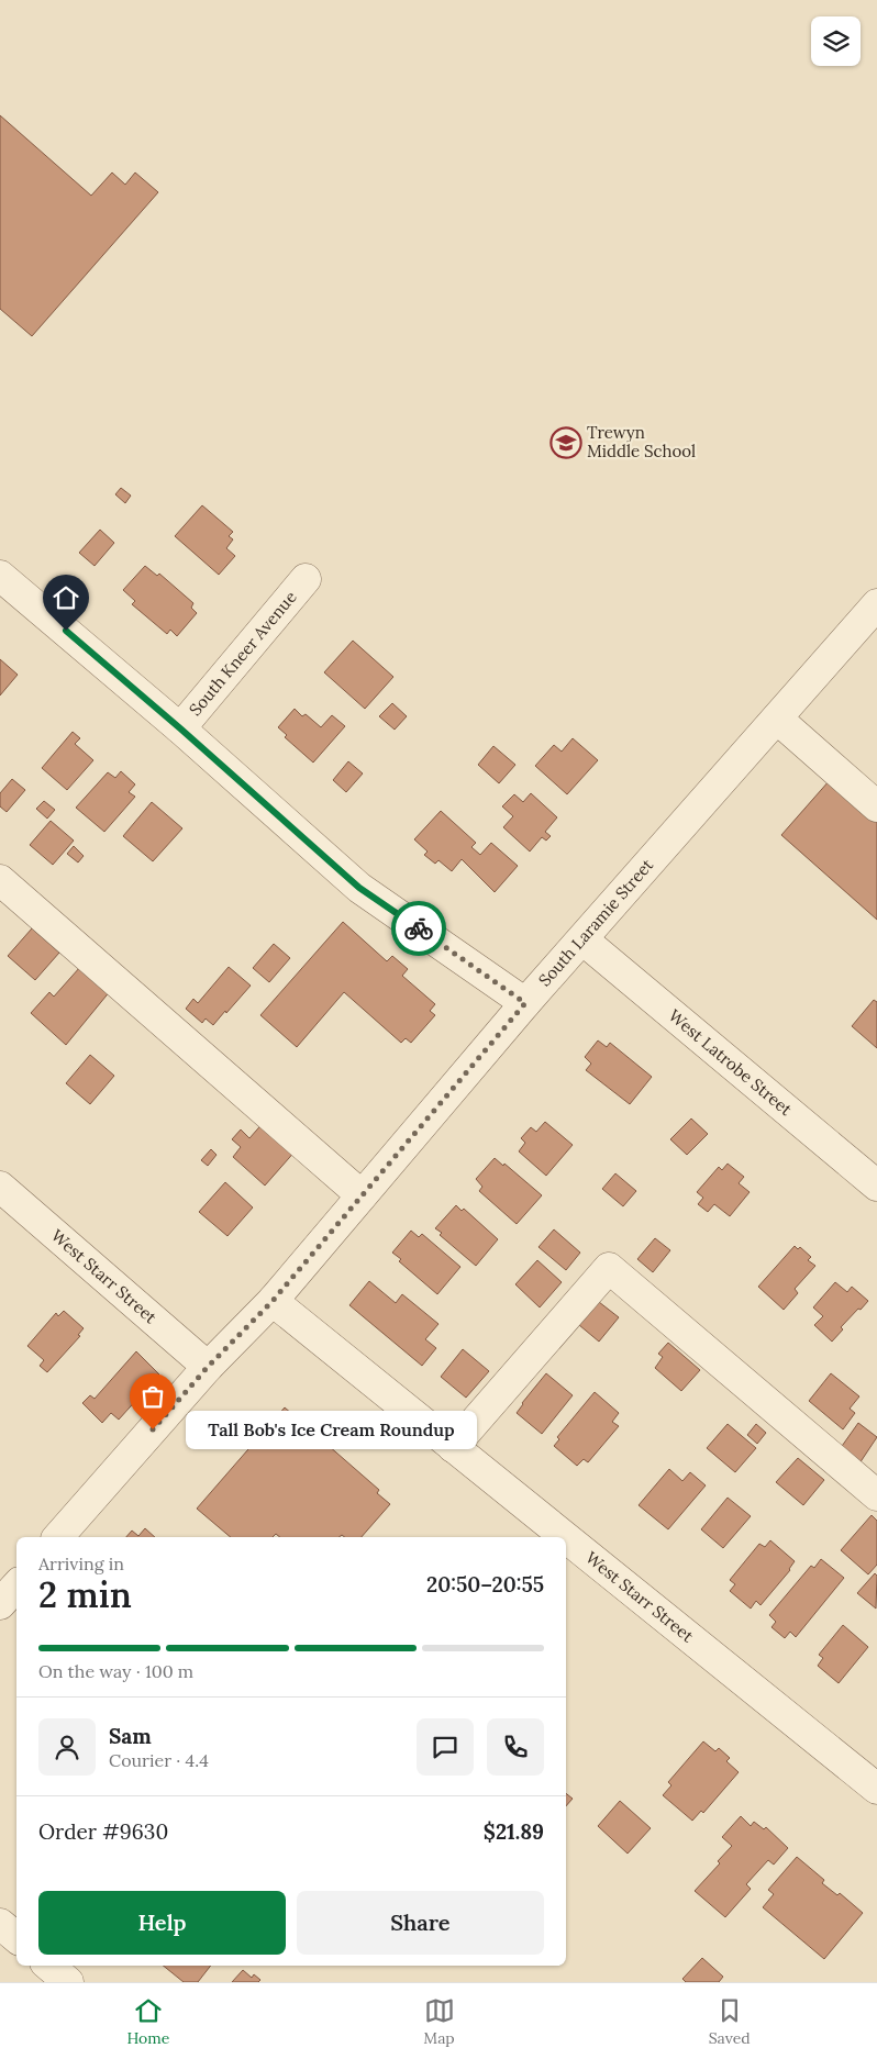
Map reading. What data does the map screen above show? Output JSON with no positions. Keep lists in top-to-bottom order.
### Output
{
  "streets": {
    "street": [
      "South Kneer Avenue",
      "South Laramie Street",
      "West Latrobe Street",
      "West Starr Street"
    ]
  },
  "crossings": [
    ["South Laramie Street", "West Latrobe Street"],
    ["South Laramie Street", "West Starr Street"]
  ],
  "places": {
    "school or university": ["Trewyn Middle School"],
    "other": ["Tall Bob's Ice Cream Roundup"]
  },
  "page": {
    "bubble": "Tall Bob's Ice Cream Roundup",
    "heading": ["2 min", "Arriving in", "20:50–20:55"],
    "panel": [
      "Sam",
      "Courier · 4.4",
      "Order #9630",
      "$21.89"
    ],
    "bar": "On the way · 100 m",
    "buttons": ["Help", "Share"],
    "tabs": ["Home", "Map", "Saved"]
  }
}
